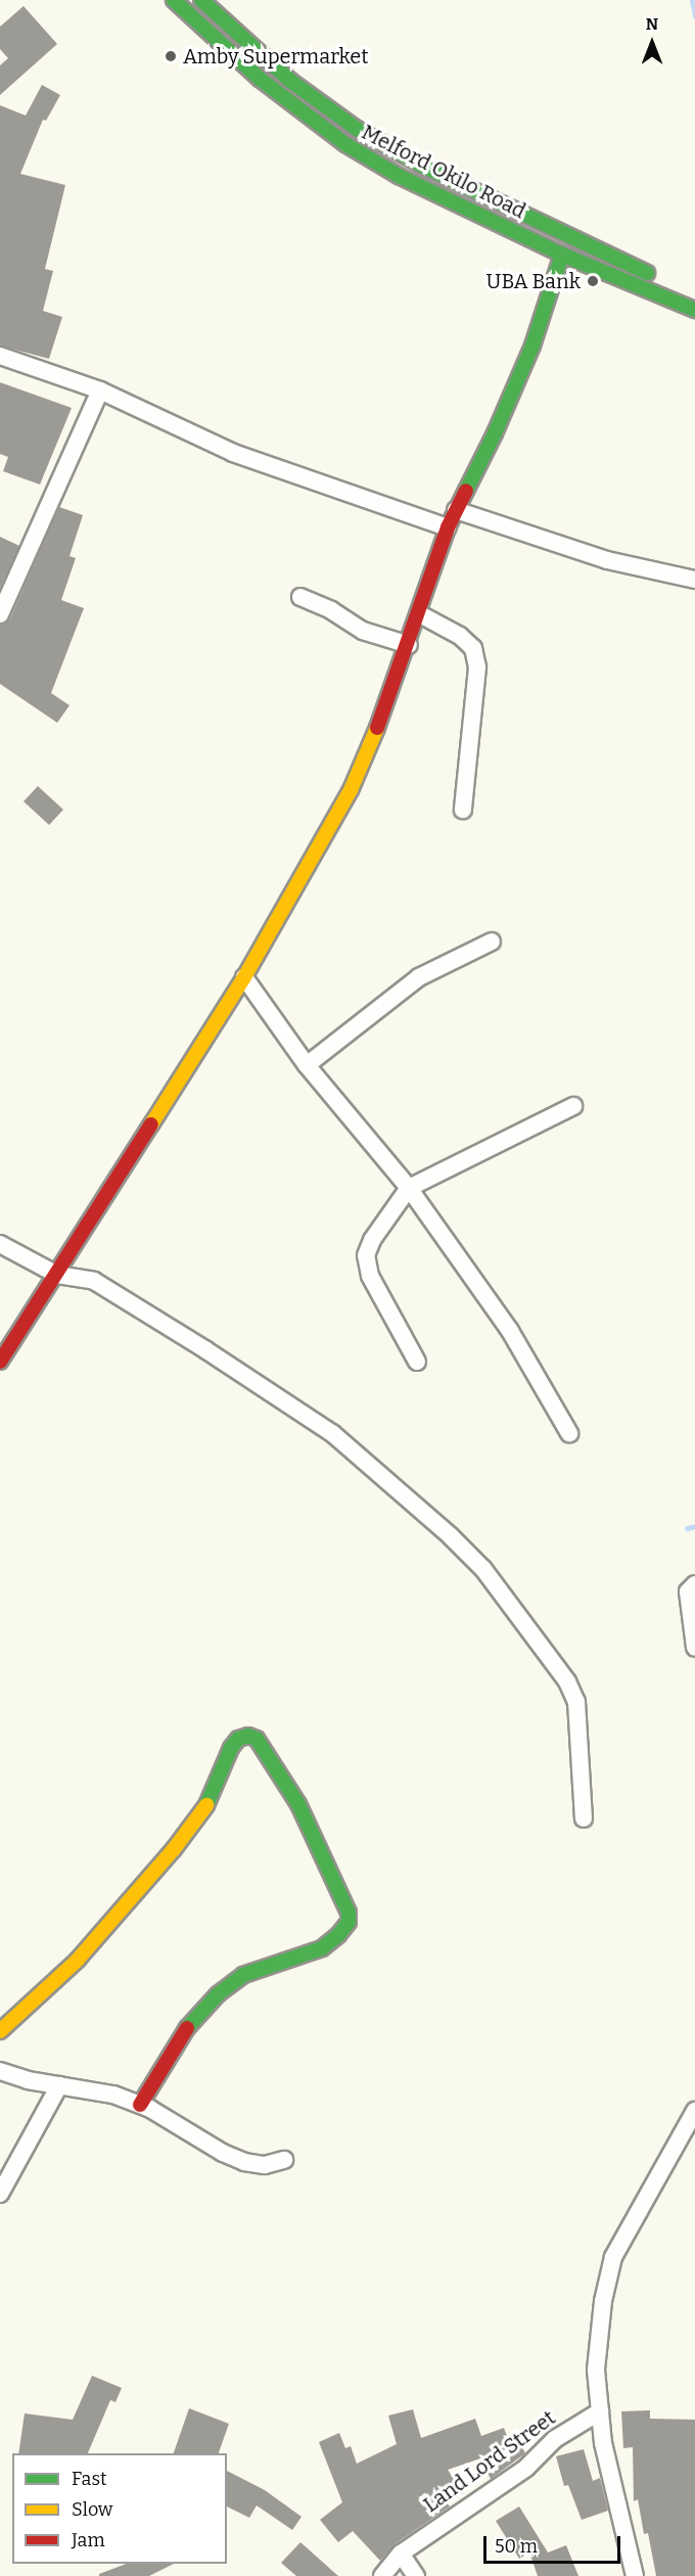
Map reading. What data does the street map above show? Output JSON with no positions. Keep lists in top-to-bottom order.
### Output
{
  "streets": {
    "street": ["Melford Okilo Road", "Land Lord Street"]
  },
  "places": ["Amby Supermarket", "UBA Bank"],
  "legend": ["Fast", "Slow", "Jam"],
  "scale_bar": "50 m",
  "north": "top"
}
